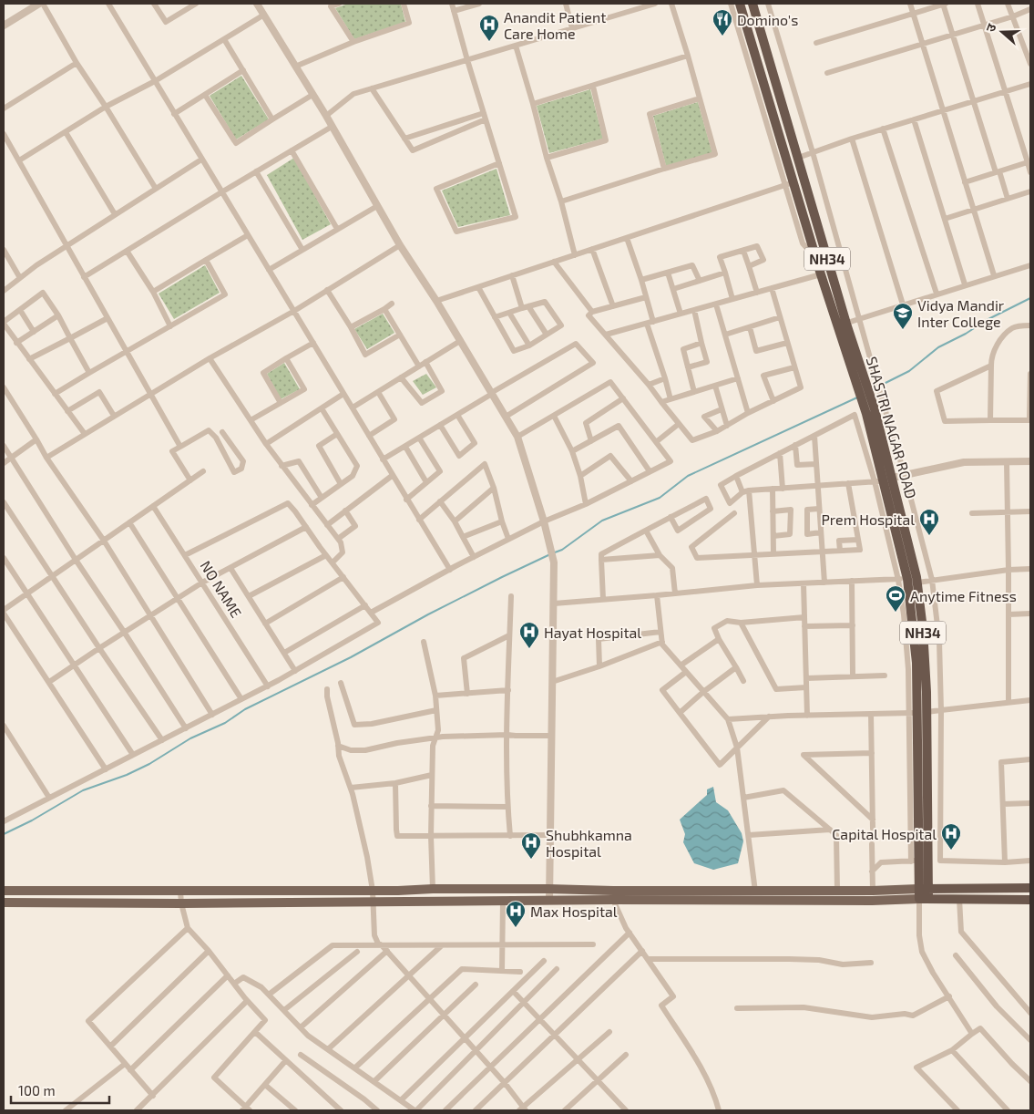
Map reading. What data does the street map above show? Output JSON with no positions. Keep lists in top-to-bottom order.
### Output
{
  "streets": {
    "highway": ["NH34", "SHASTRI NAGAR ROAD"],
    "street": ["NO NAME"]
  },
  "crossings": [
    ["NH34", "SHASTRI NAGAR ROAD"]
  ],
  "places": {
    "restaurant": ["Domino's"],
    "hospital": [
      "Anandit Patient Care Home",
      "Prem Hospital",
      "Hayat Hospital",
      "Capital Hospital",
      "Shubhkamna Hospital",
      "Max Hospital"
    ],
    "school or university": ["Vidya Mandir Inter College"],
    "sports": ["Anytime Fitness"]
  },
  "scale_bar": "100 m",
  "north": "left"
}
